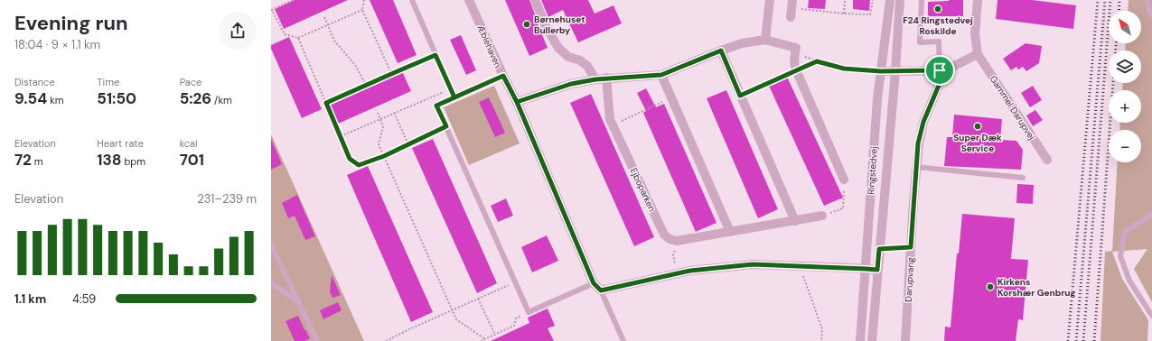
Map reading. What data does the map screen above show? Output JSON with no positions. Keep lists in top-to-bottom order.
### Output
{
  "streets": {
    "street": [
      "Æblehaven",
      "Gammel Darupvej",
      "Ringstedvej",
      "Ejboparken",
      "Darupvang"
    ]
  },
  "places": [
    "F24 Ringstedvej Roskilde",
    "Børnehuset Bullerby",
    "Super Dæk Service",
    "Kirkens Korshær Genbrug"
  ],
  "north": "top left",
  "page": {
    "heading": ["Evening run", "18:04 · 9 × 1.1 km"],
    "map_buttons": ["+", "−"],
    "stats": [
      ["Distance", "9.54 km"],
      ["Time", "51:50"],
      ["Pace", "5:26 /km"],
      ["Elevation", "72 m"],
      ["Heart rate", "138 bpm"],
      ["kcal", "701"]
    ],
    "chart": ["Elevation", "231–239 m"],
    "list": [
      {
        "name": "1.1 km",
        "note": "4:59"
      }
    ]
  }
}
